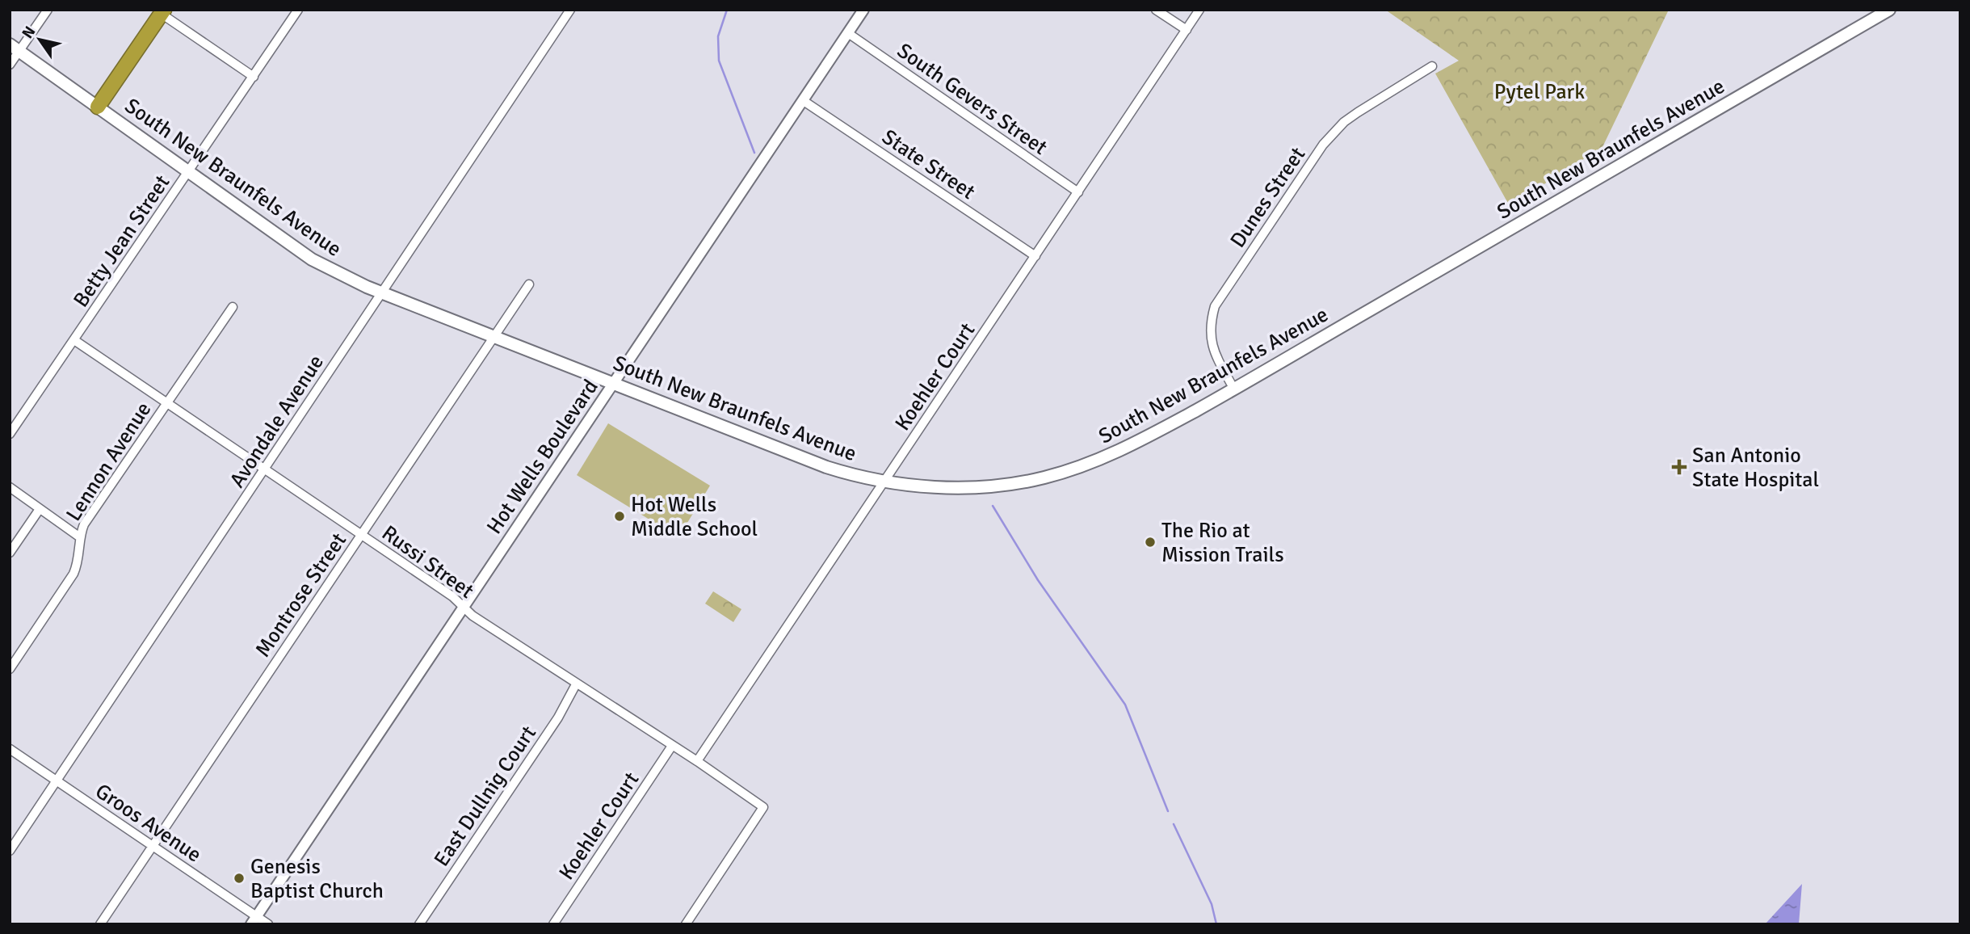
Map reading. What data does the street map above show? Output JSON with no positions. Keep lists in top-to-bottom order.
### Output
{
  "streets": {
    "main road": ["South New Braunfels Avenue"],
    "street": [
      "South Gevers Street",
      "State Street",
      "Dunes Street",
      "Betty Jean Street",
      "Koehler Court",
      "Avondale Avenue",
      "Hot Wells Boulevard",
      "Lennon Avenue",
      "Russi Street",
      "Montrose Street",
      "East Dullnig Court",
      "Groos Avenue"
    ]
  },
  "crossings": [
    ["South Gevers Street", "Koehler Court"],
    ["South Gevers Street", "Hot Wells Boulevard"],
    ["South New Braunfels Avenue", "Dunes Street"],
    ["South New Braunfels Avenue", "Betty Jean Street"],
    ["South New Braunfels Avenue", "Koehler Court"],
    ["South New Braunfels Avenue", "Avondale Avenue"],
    ["South New Braunfels Avenue", "Hot Wells Boulevard"],
    ["South New Braunfels Avenue", "Montrose Street"],
    ["State Street", "Koehler Court"],
    ["State Street", "Hot Wells Boulevard"],
    ["Betty Jean Street", "Russi Street"],
    ["Koehler Court", "Russi Street"],
    ["Avondale Avenue", "Russi Street"],
    ["Avondale Avenue", "Groos Avenue"],
    ["Hot Wells Boulevard", "Russi Street"],
    ["Hot Wells Boulevard", "Groos Avenue"],
    ["Lennon Avenue", "Russi Street"],
    ["Russi Street", "Montrose Street"],
    ["Russi Street", "East Dullnig Court"],
    ["Montrose Street", "Groos Avenue"]
  ],
  "parks": ["Pytel Park"],
  "places": {
    "health": ["San Antonio State Hospital"],
    "other": ["Hot Wells Middle School", "The Rio at Mission Trails", "Genesis Baptist Church"]
  },
  "north": "top left"
}
